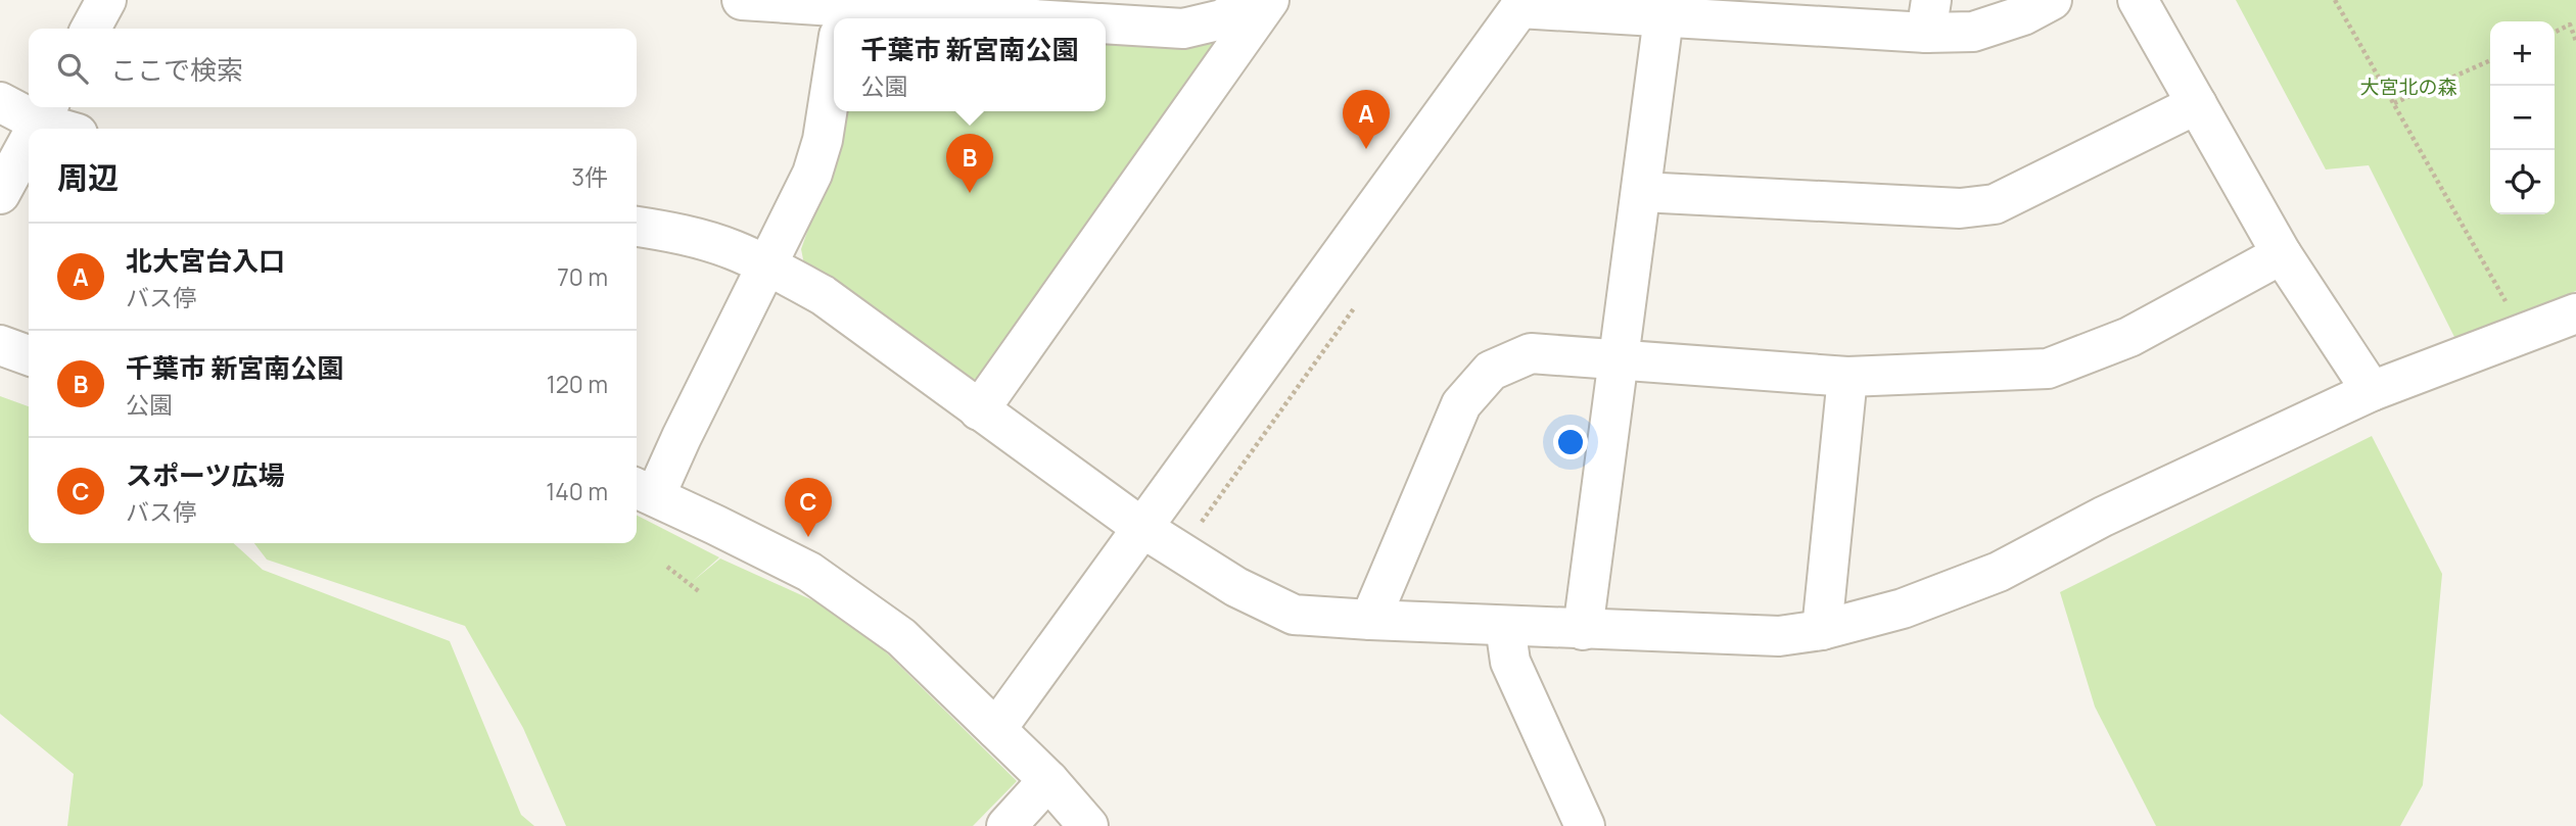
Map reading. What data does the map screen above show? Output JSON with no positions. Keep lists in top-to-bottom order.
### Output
{
  "parks": ["大宮北の森"],
  "page": {
    "popup": ["千葉市 新宮南公園", "公園"],
    "map_buttons": ["+", "−"],
    "search": "ここで検索",
    "pins": ["A", "B", "C"],
    "heading": ["周辺", "3件"],
    "list": [
      {
        "mark": "A",
        "name": "北大宮台入口",
        "note": "バス停",
        "value": "70 m"
      },
      {
        "mark": "B",
        "name": "千葉市 新宮南公園",
        "note": "公園",
        "value": "120 m"
      },
      {
        "mark": "C",
        "name": "スポーツ広場",
        "note": "バス停",
        "value": "140 m"
      }
    ]
  }
}
